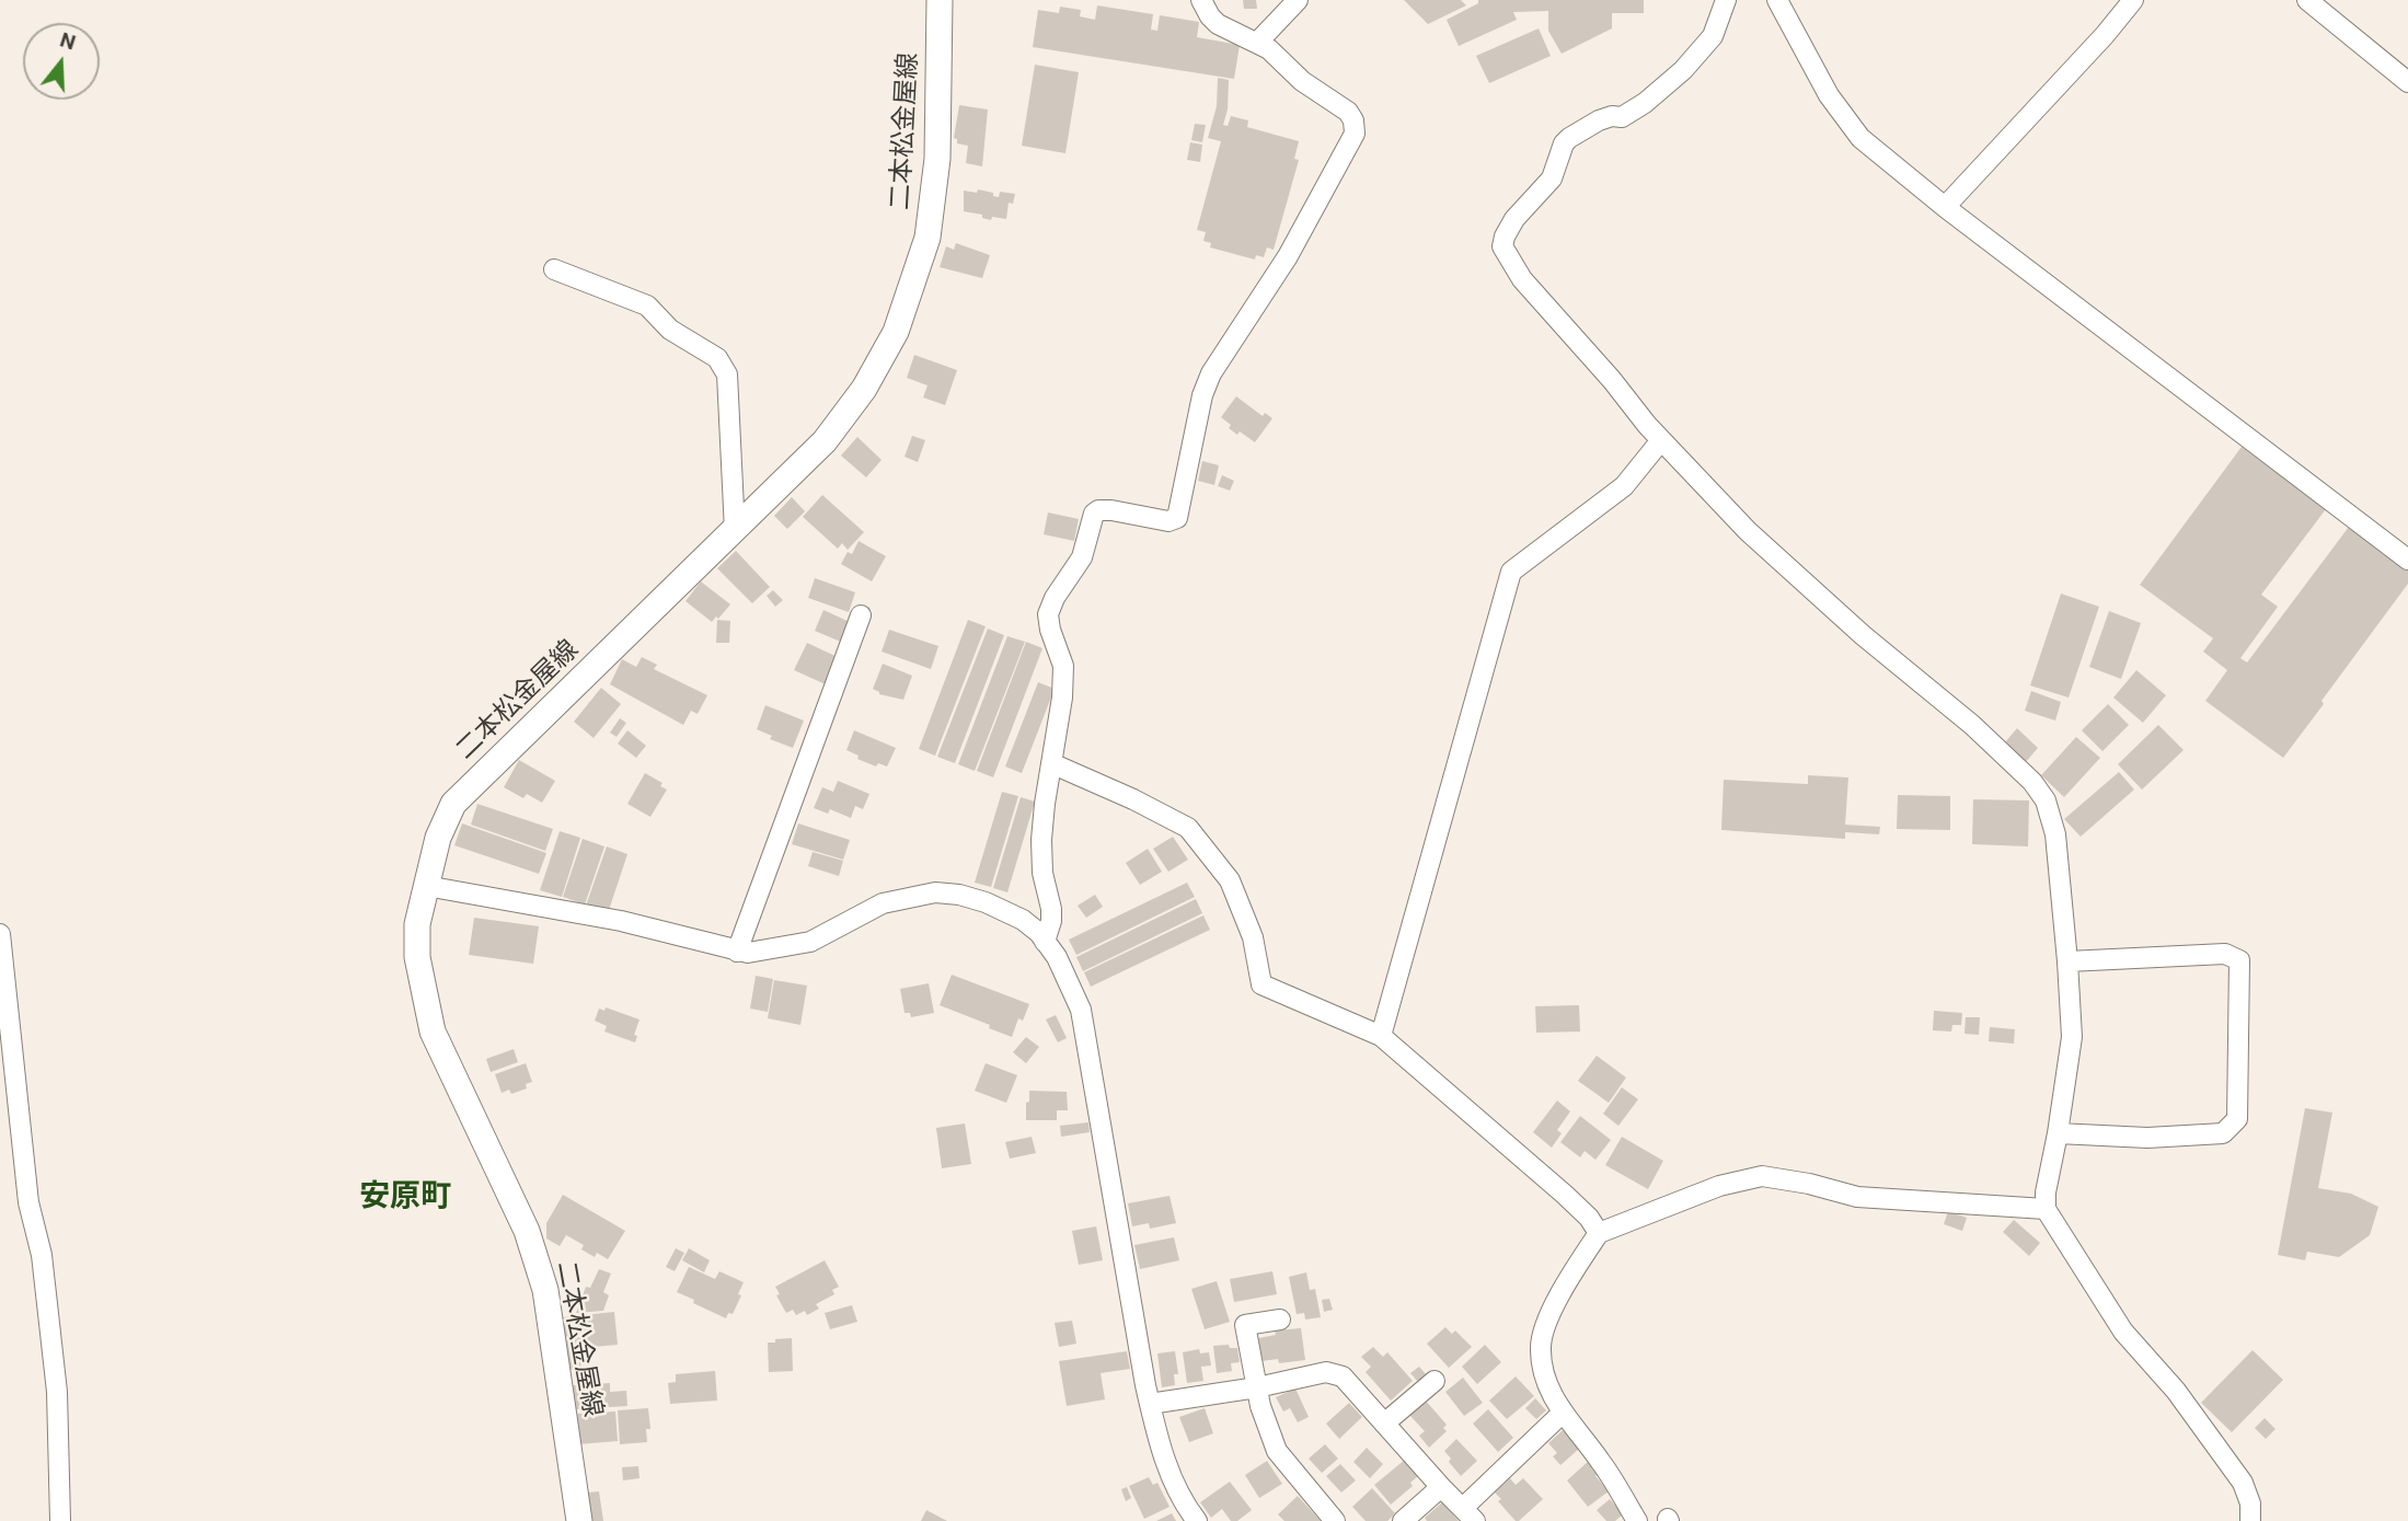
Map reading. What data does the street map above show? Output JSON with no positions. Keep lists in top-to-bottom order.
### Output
{
  "streets": {
    "main road": ["二本松金屋線"]
  },
  "districts": ["安原町"],
  "north": "top"
}
